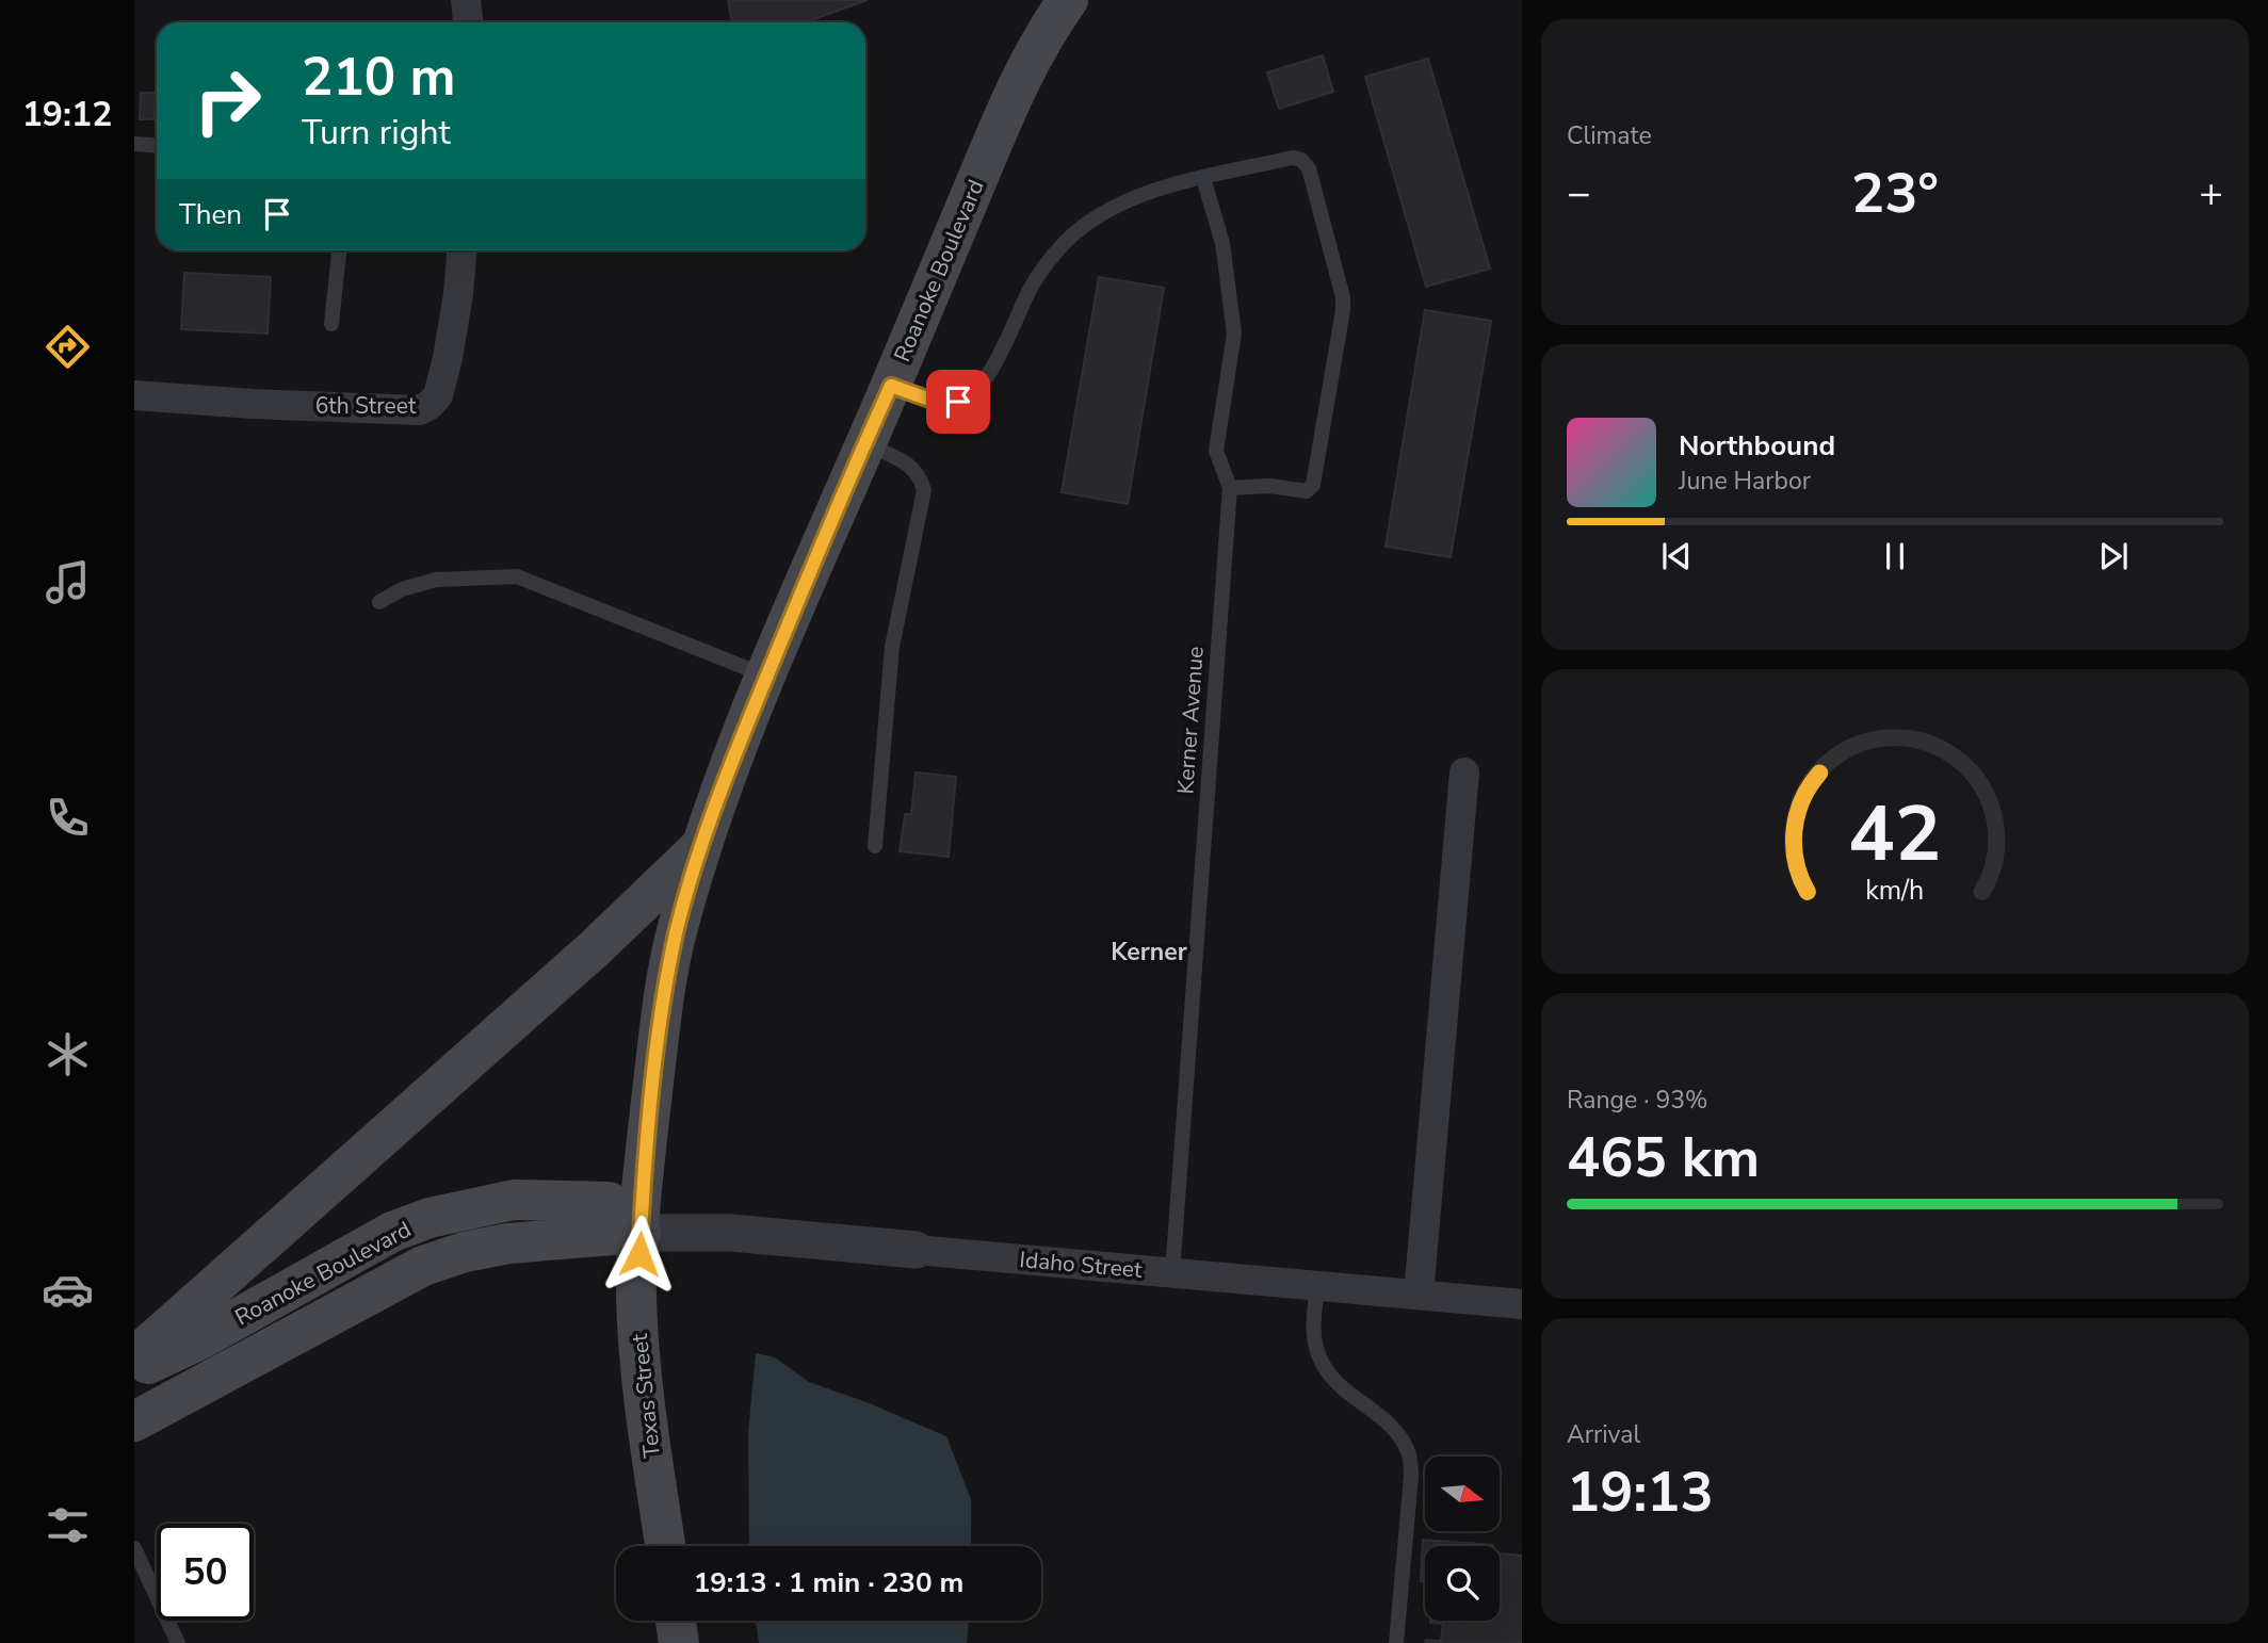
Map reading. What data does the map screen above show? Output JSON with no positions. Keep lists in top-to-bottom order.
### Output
{
  "streets": {
    "main road": ["Roanoke Boulevard", "Texas Street"],
    "street": ["6th Street", "Idaho Street"],
    "lane": ["Kerner Avenue"]
  },
  "crossings": [
    ["Roanoke Boulevard", "Idaho Street"],
    ["Roanoke Boulevard", "Texas Street"],
    ["Kerner Avenue", "Idaho Street"],
    ["Idaho Street", "Texas Street"]
  ],
  "districts": ["Kerner"],
  "north": "right",
  "page": {
    "tabs": "19:12",
    "tile": [
      "Climate",
      ["Range · 93%", "465 km"],
      ["Arrival", "19:13"]
    ],
    "turn": ["210 m", "Turn right"],
    "heat": ["−", "23°", "+"],
    "then": "Then",
    "song": ["Northbound", "June Harbor"],
    "limit": "50",
    "trip": "19:13 · 1 min · 230 m",
    "gauge": ["42", "km/h"]
  }
}
